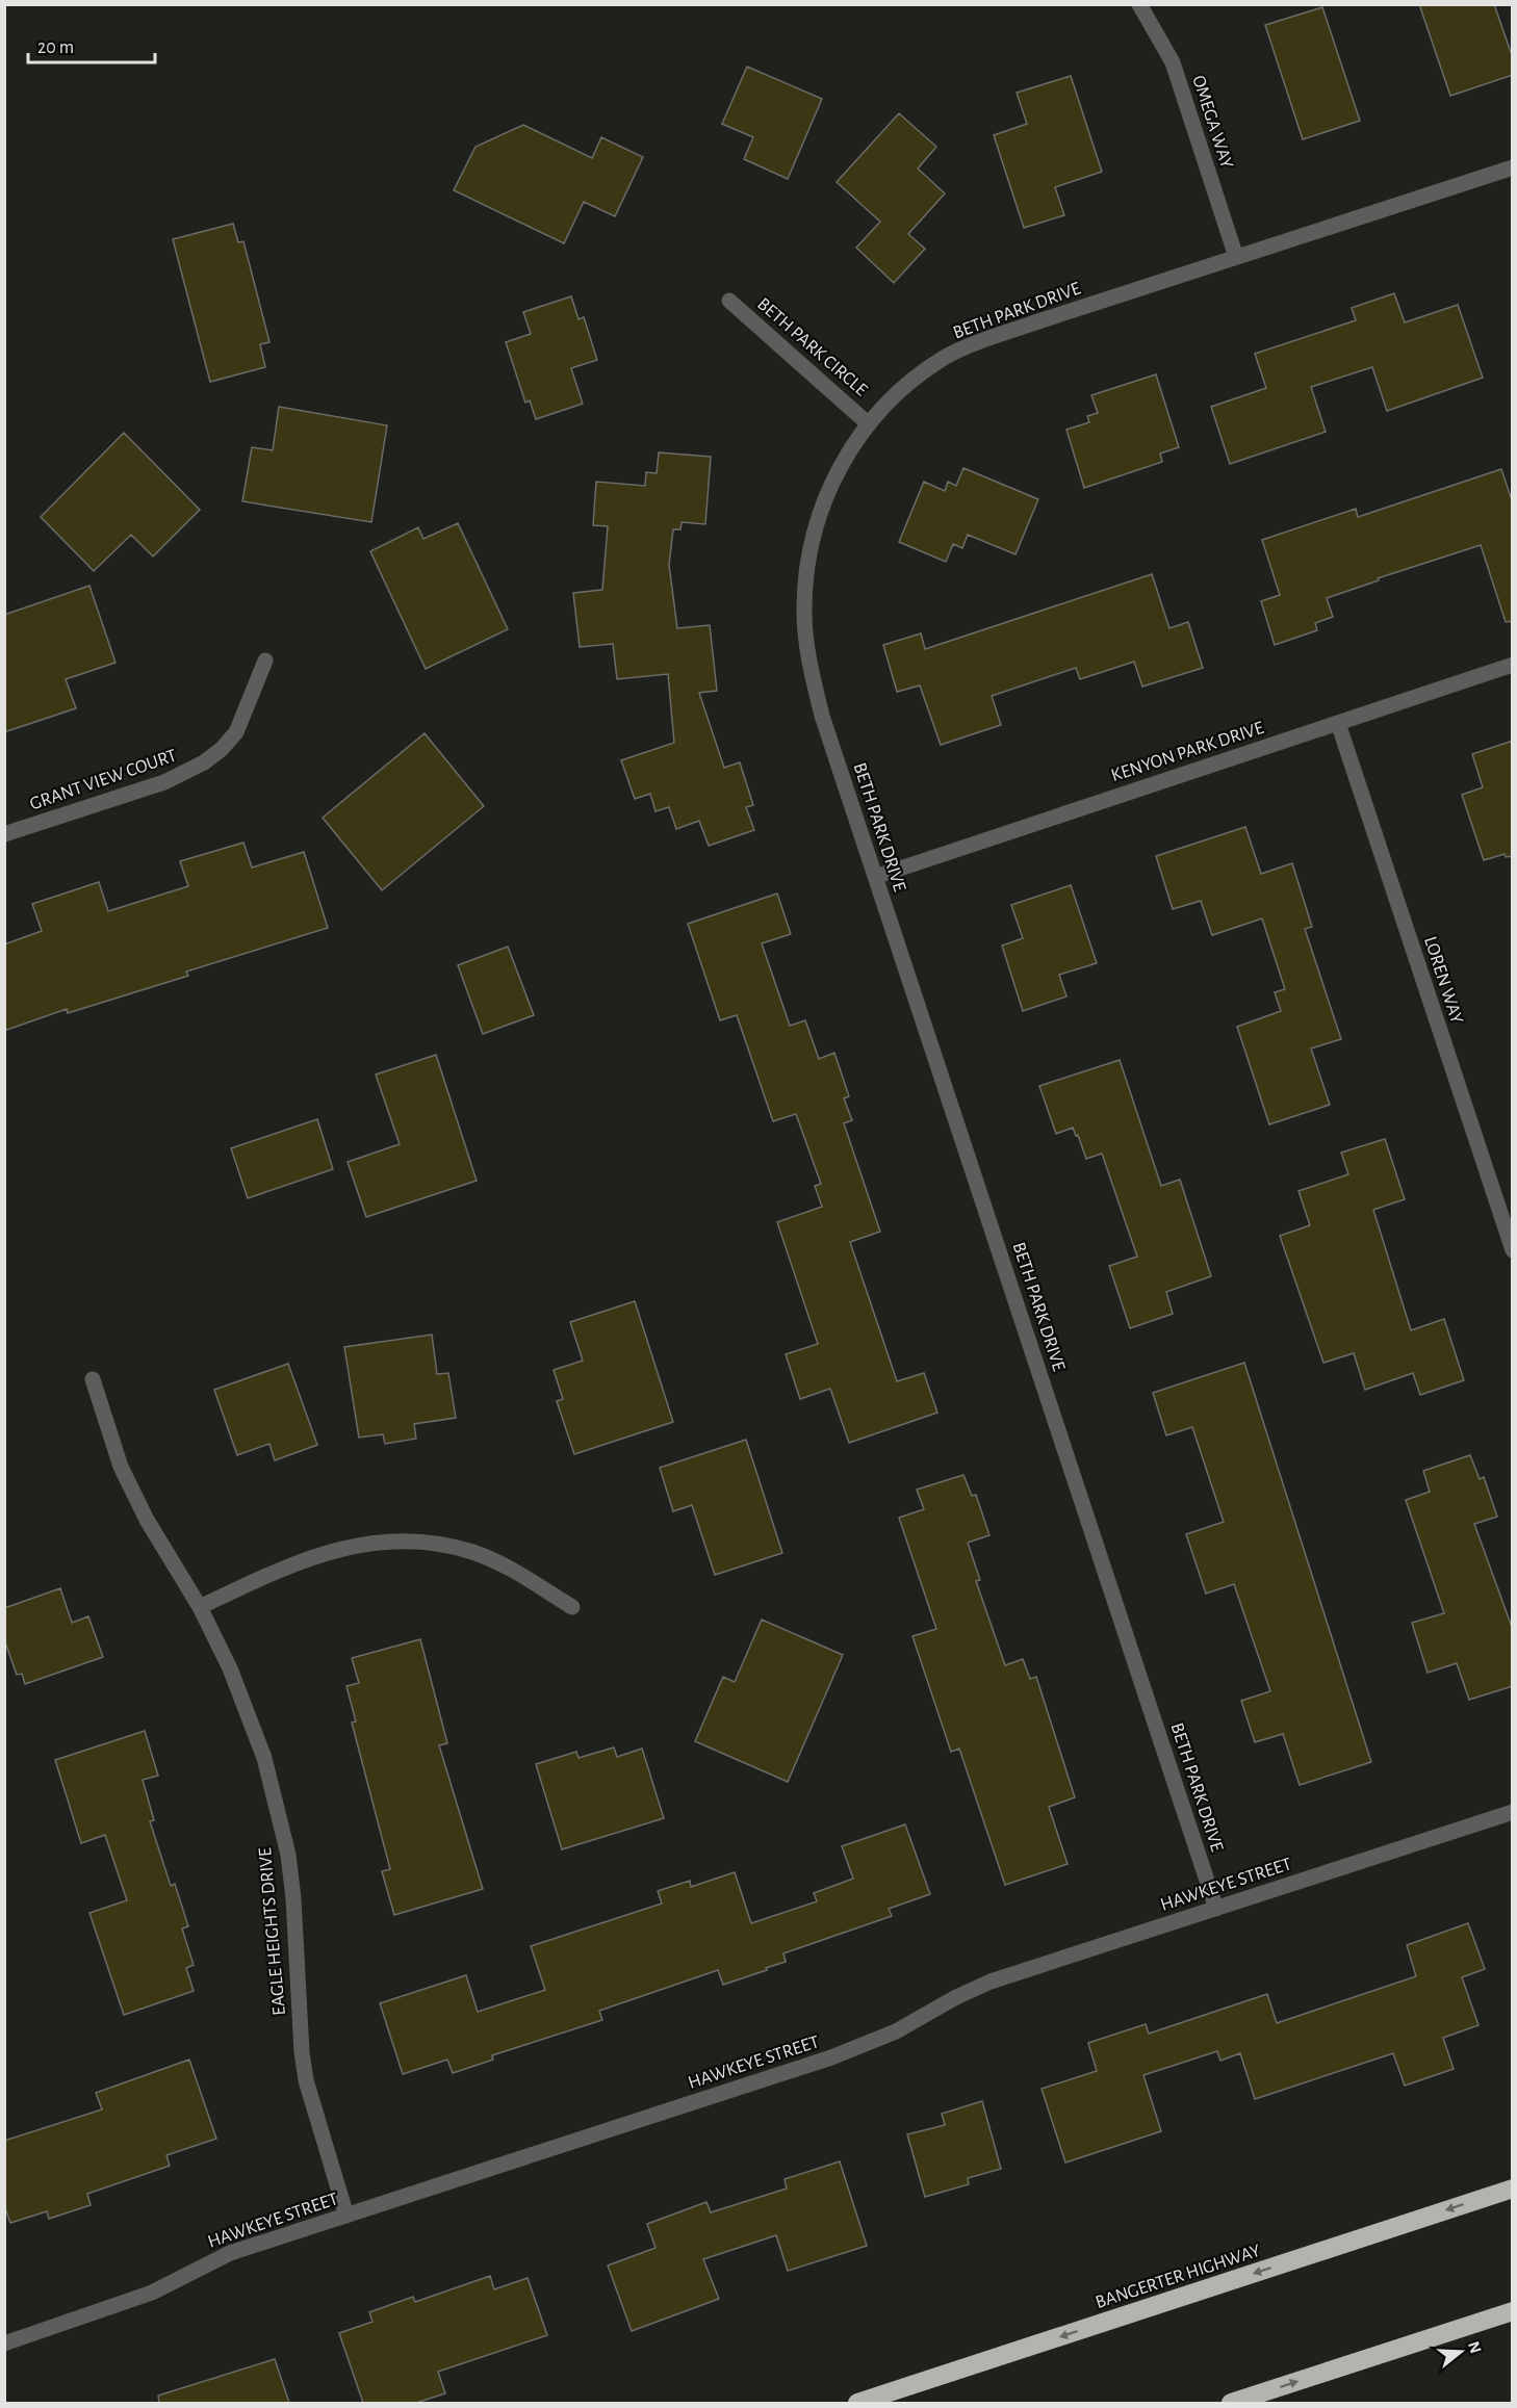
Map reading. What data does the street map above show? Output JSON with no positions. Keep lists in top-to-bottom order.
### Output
{
  "streets": {
    "highway": ["BANGERTER HIGHWAY"],
    "street": [
      "OMEGA WAY",
      "BETH PARK DRIVE",
      "BETH PARK CIRCLE",
      "KENYON PARK DRIVE",
      "GRANT VIEW COURT",
      "LOREN WAY",
      "HAWKEYE STREET",
      "EAGLE HEIGHTS DRIVE"
    ]
  },
  "crossings": [
    ["OMEGA WAY", "BETH PARK DRIVE"],
    ["BETH PARK DRIVE", "BETH PARK CIRCLE"],
    ["BETH PARK DRIVE", "KENYON PARK DRIVE"],
    ["BETH PARK DRIVE", "HAWKEYE STREET"],
    ["KENYON PARK DRIVE", "LOREN WAY"],
    ["HAWKEYE STREET", "EAGLE HEIGHTS DRIVE"]
  ],
  "scale_bar": "20 m",
  "north": "right"
}
